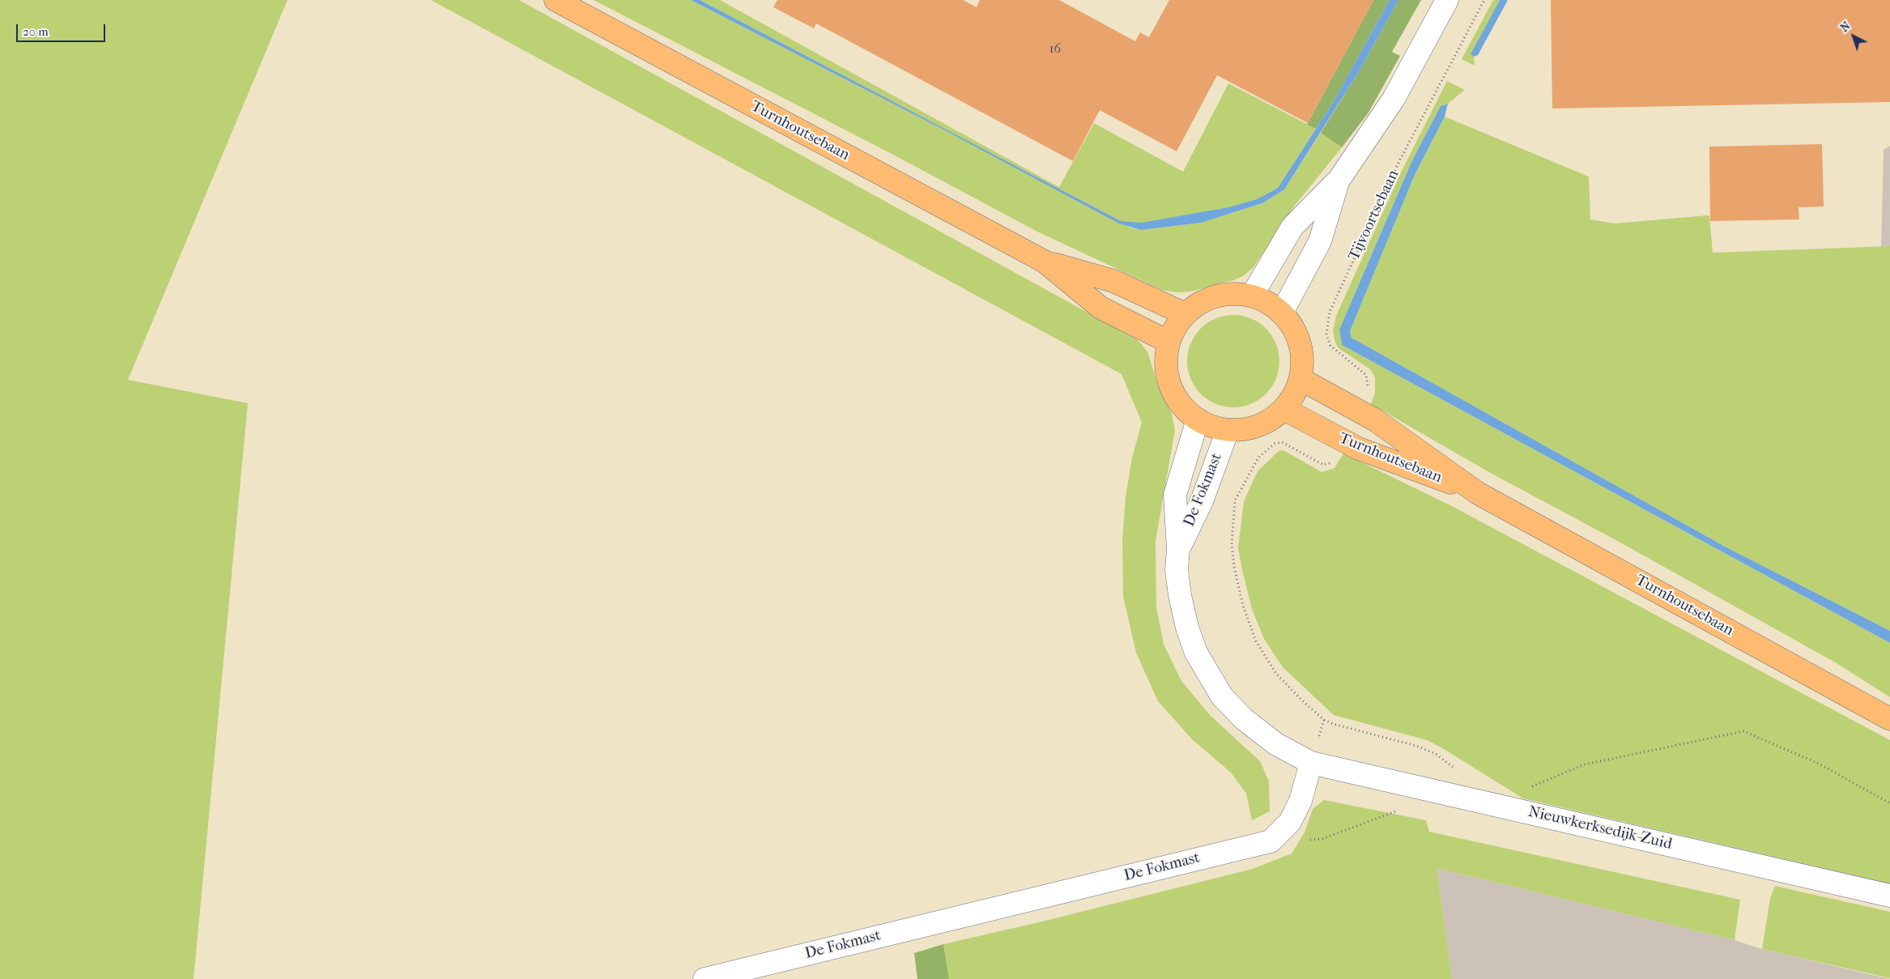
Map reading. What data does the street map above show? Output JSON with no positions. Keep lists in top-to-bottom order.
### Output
{
  "streets": {
    "main road": ["Turnhoutsebaan"],
    "street": ["De Fokmast", "Nieuwkerksedijk-Zuid"],
    "path": ["Tijvoortsebaan"]
  },
  "crossings": [
    ["Turnhoutsebaan", "Tijvoortsebaan"],
    ["Turnhoutsebaan", "De Fokmast"],
    ["De Fokmast", "Nieuwkerksedijk-Zuid"]
  ],
  "house_numbers": ["16"],
  "scale_bar": "20 m",
  "north": "top left"
}
